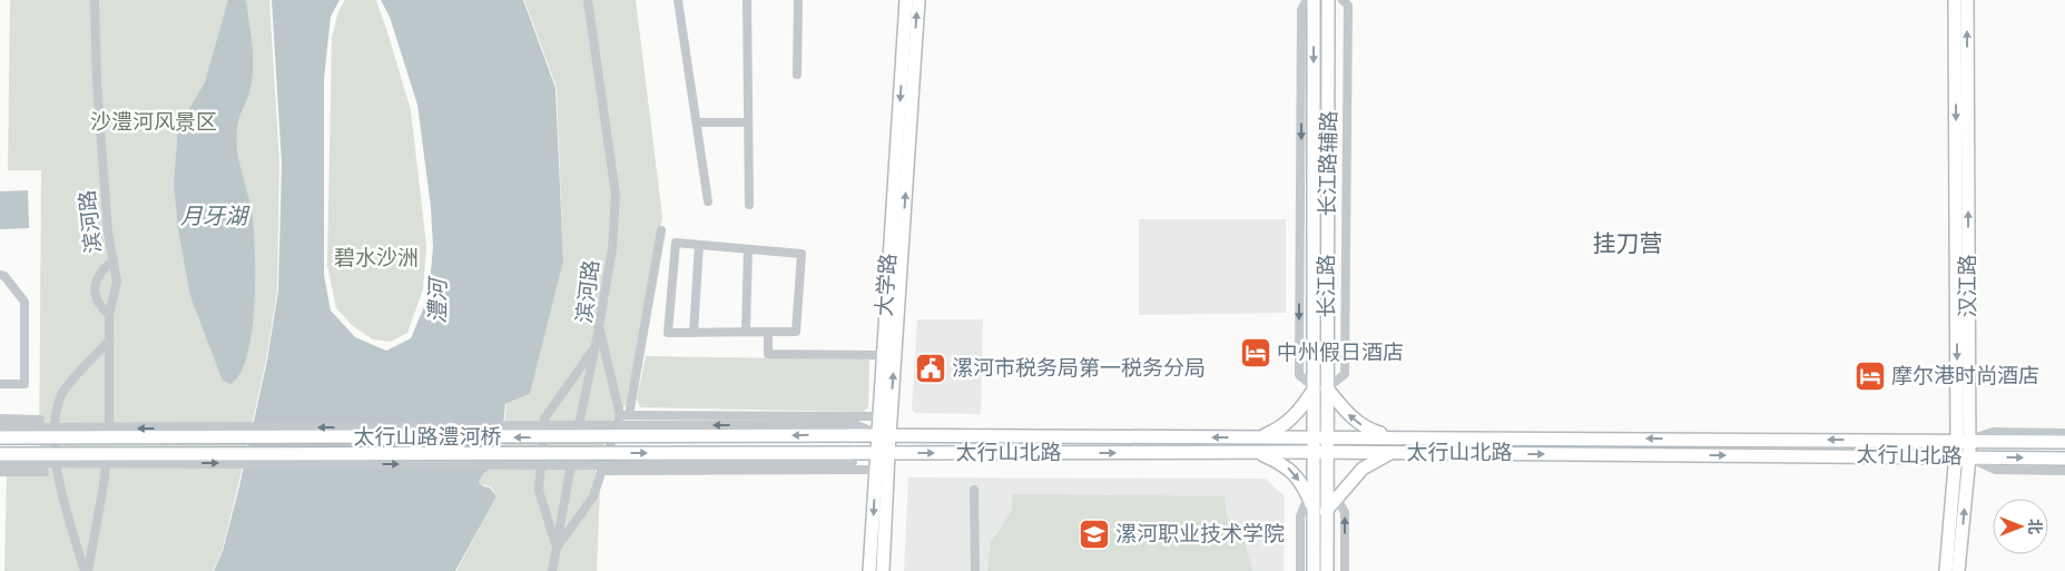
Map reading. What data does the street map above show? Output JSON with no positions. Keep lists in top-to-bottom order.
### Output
{
  "streets": {
    "main road": [
      "大学路",
      "长江路",
      "汉江路",
      "太行山路澧河桥",
      "太行山北路"
    ],
    "street": ["长江路辅路", "滨河路"]
  },
  "crossings": [
    ["长江路辅路", "长江路"],
    ["滨河路", "太行山路澧河桥"],
    ["大学路", "太行山北路"],
    ["长江路", "太行山北路"],
    ["汉江路", "太行山北路"],
    ["太行山路澧河桥", "太行山北路"]
  ],
  "districts": ["挂刀营"],
  "water": ["月牙湖", "澧河"],
  "parks": ["沙澧河风景区", "碧水沙洲"],
  "places": {
    "hotel": ["中州假日酒店", "摩尔港时尚酒店"],
    "public building": ["漯河市税务局第一税务分局"],
    "school or university": ["漯河职业技术学院"]
  },
  "north": "right"
}
